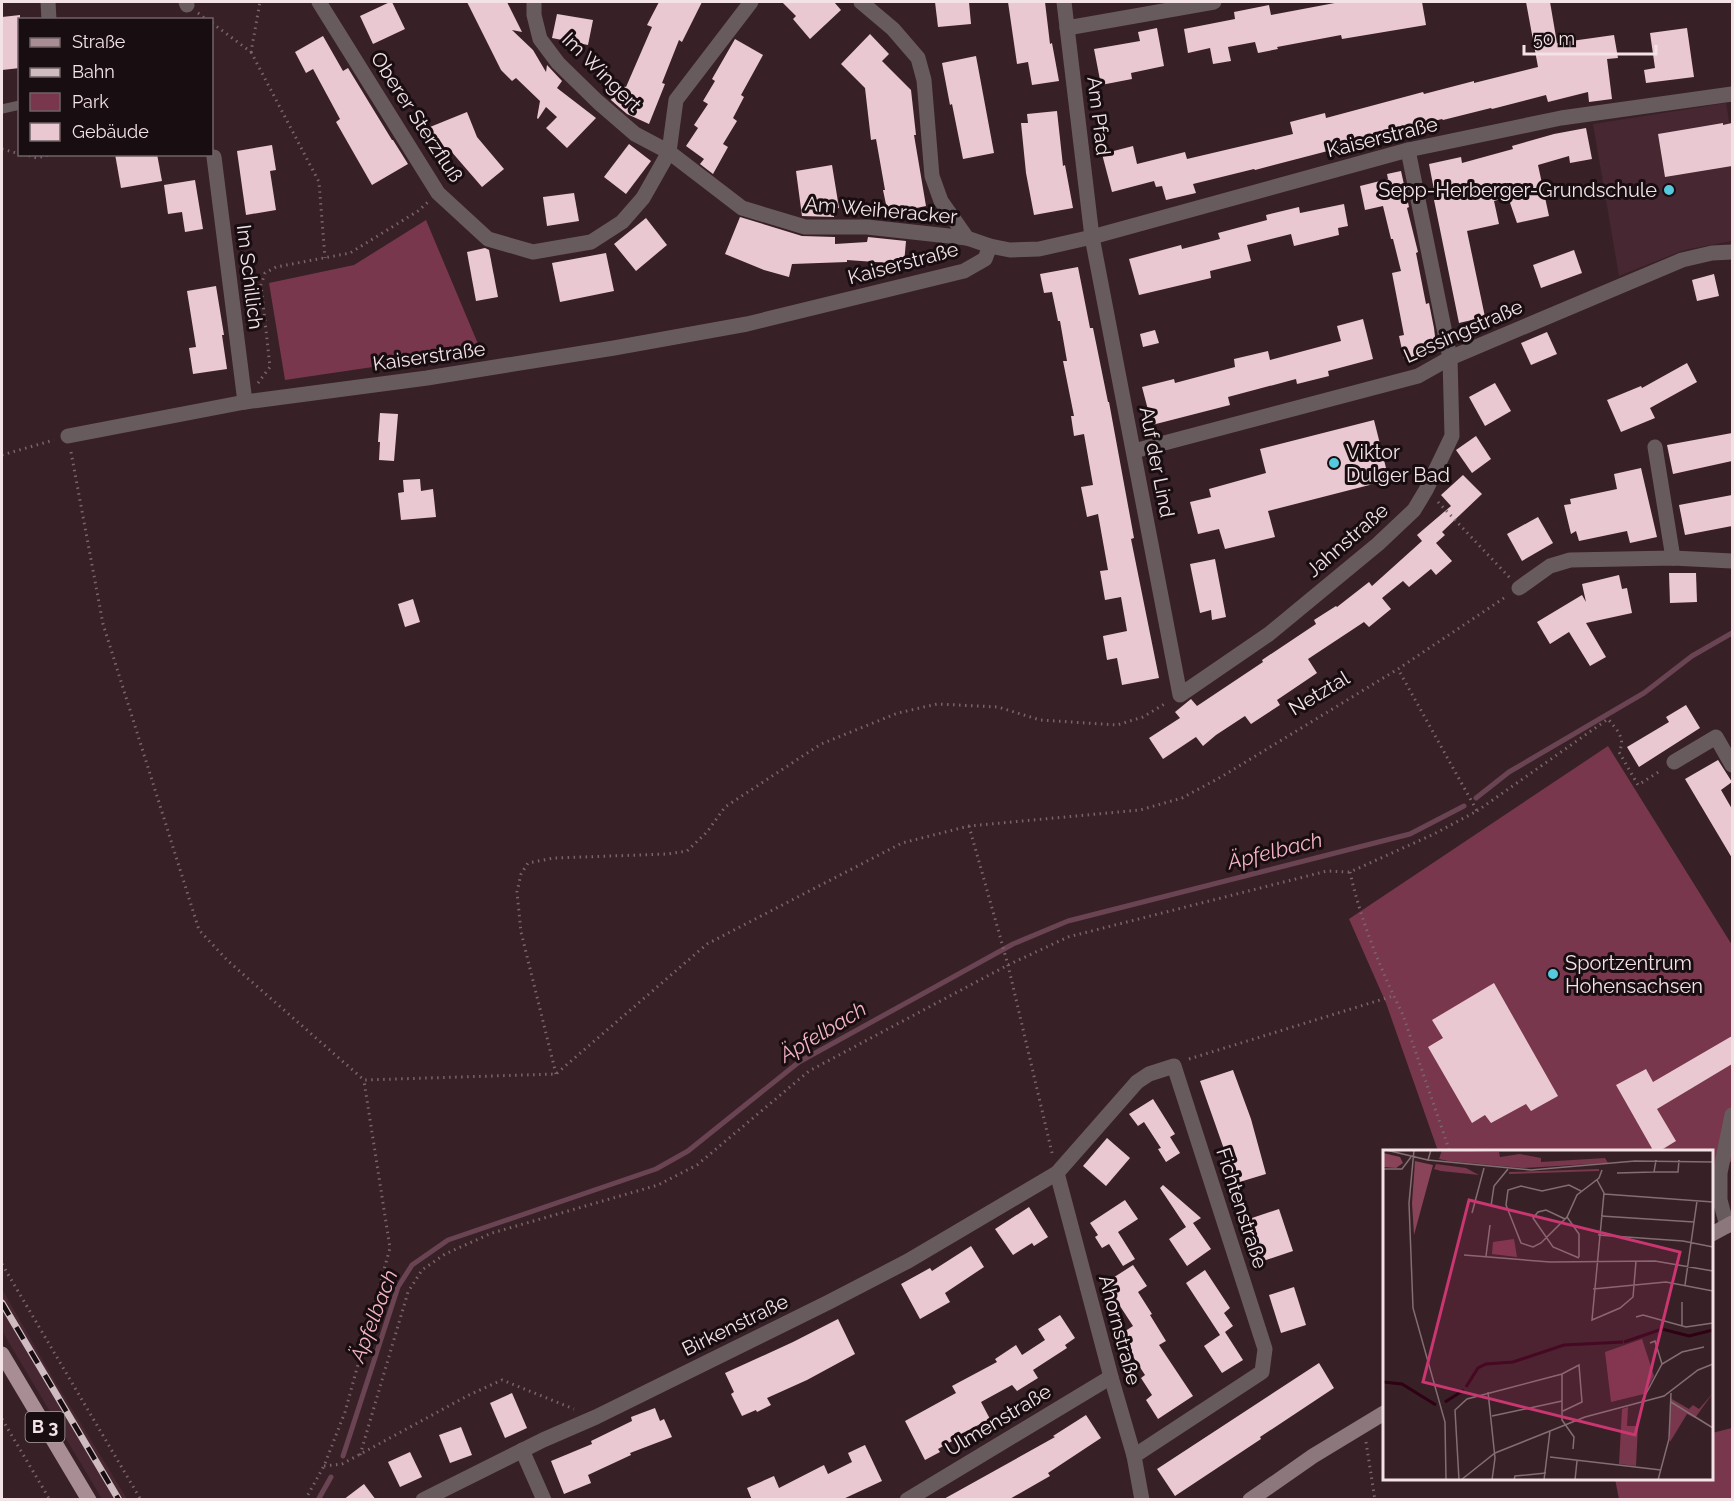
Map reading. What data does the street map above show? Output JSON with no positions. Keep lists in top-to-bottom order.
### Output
{
  "streets": {
    "main road": ["B 3"],
    "street": [
      "Im Wingert",
      "Am Pfad",
      "Oberer Sterzfluß",
      "Kaiserstraße",
      "Am Weiheracker",
      "Im Schillich",
      "Lessingstraße",
      "Auf der Lind",
      "Jahnstraße",
      "Fichtenstraße",
      "Birkenstraße",
      "Ahornstraße",
      "Ulmenstraße"
    ],
    "path": ["Netztal"]
  },
  "crossings": [
    ["Im Wingert", "Oberer Sterzfluß"],
    ["Im Wingert", "Am Weiheracker"],
    ["Am Pfad", "Kaiserstraße"],
    ["Am Pfad", "Auf der Lind"],
    ["Oberer Sterzfluß", "Am Weiheracker"],
    ["Kaiserstraße", "Am Weiheracker"],
    ["Kaiserstraße", "Im Schillich"],
    ["Kaiserstraße", "Auf der Lind"],
    ["Kaiserstraße", "Jahnstraße"],
    ["Lessingstraße", "Auf der Lind"],
    ["Lessingstraße", "Jahnstraße"],
    ["Auf der Lind", "Jahnstraße"],
    ["Fichtenstraße", "Ahornstraße"],
    ["Birkenstraße", "Ahornstraße"],
    ["Ahornstraße", "Ulmenstraße"]
  ],
  "water": ["Äpfelbach"],
  "places": ["Sepp-Herberger-Grundschule", "Viktor Dulger Bad", "Sportzentrum Hohensachsen"],
  "legend": [
    "Straße",
    "Bahn",
    "Park",
    "Gebäude"
  ],
  "scale_bar": "50 m"
}
